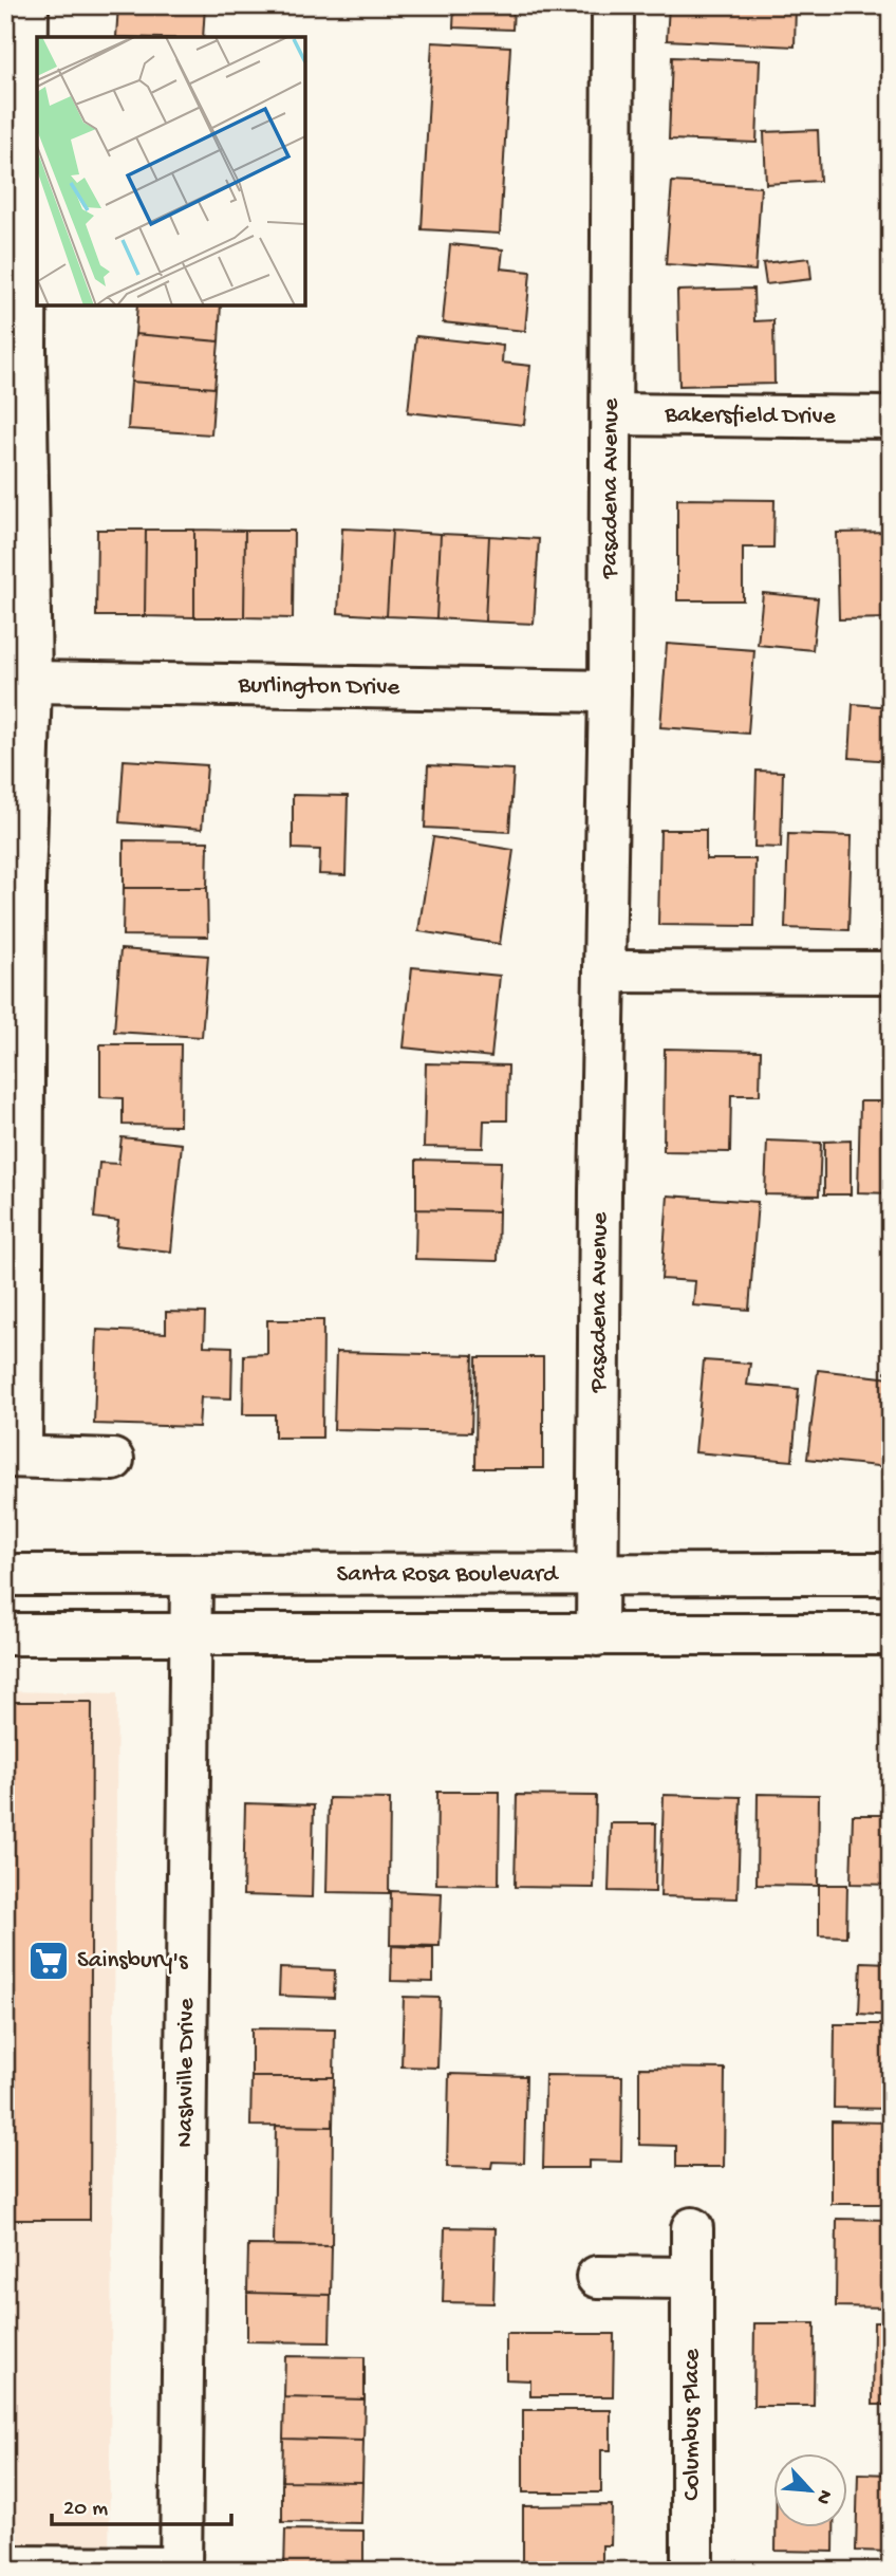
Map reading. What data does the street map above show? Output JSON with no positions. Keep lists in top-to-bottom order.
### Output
{
  "streets": {
    "street": [
      "Bakersfield Drive",
      "Pasadena Avenue",
      "Burlington Drive",
      "Santa Rosa Boulevard",
      "Nashville Drive",
      "Columbus Place"
    ]
  },
  "crossings": [
    ["Bakersfield Drive", "Pasadena Avenue"],
    ["Pasadena Avenue", "Burlington Drive"],
    ["Pasadena Avenue", "Santa Rosa Boulevard"],
    ["Santa Rosa Boulevard", "Nashville Drive"]
  ],
  "places": {
    "supermarket": ["Sainsbury's"]
  },
  "scale_bar": "20 m",
  "north": "bottom right"
}
